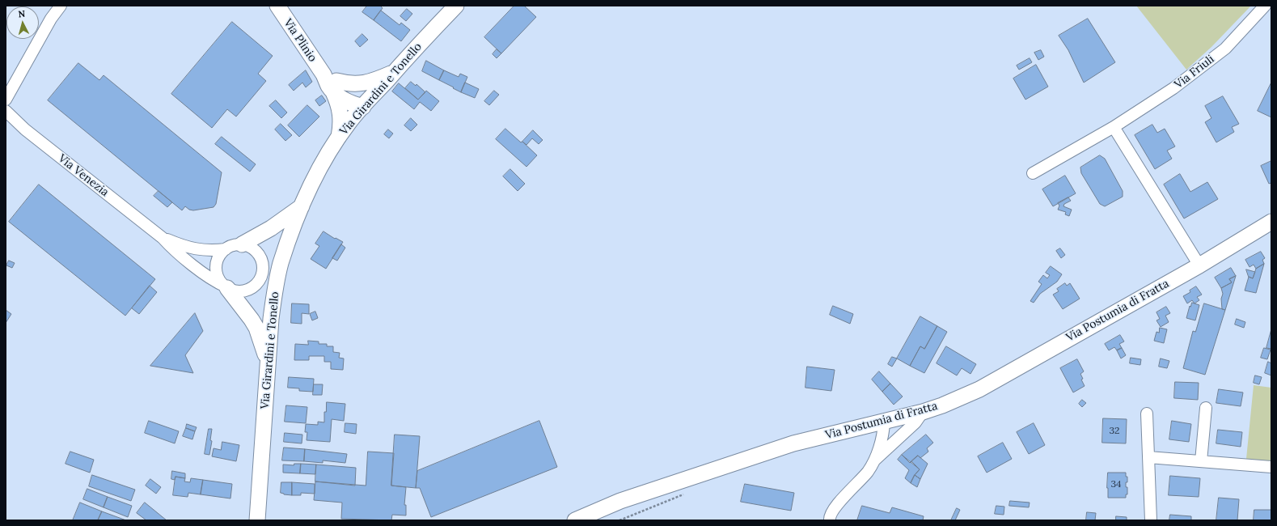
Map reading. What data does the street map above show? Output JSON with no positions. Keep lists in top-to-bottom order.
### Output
{
  "streets": {
    "main road": ["Via Plinio", "Via Girardini e Tonello", "Via Postumia di Fratta"],
    "street": ["Via Friuli", "Via Venezia"]
  },
  "crossings": [
    ["Via Plinio", "Via Girardini e Tonello"]
  ],
  "house_numbers": ["32", "34"],
  "north": "top"
}
